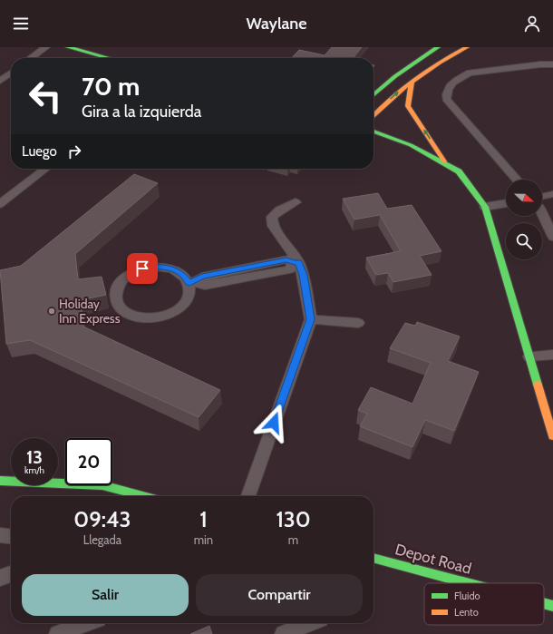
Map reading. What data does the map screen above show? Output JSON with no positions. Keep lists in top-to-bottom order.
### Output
{
  "streets": {
    "street": ["Depot Road"]
  },
  "places": ["Holiday Inn Express"],
  "legend": ["Fluido", "Lento"],
  "north": "right",
  "page": {
    "header": "Waylane",
    "turn": ["70 m", "Gira a la izquierda"],
    "then": "Luego",
    "speed": "13 km/h",
    "limit": "20",
    "eta": [
      "09:43",
      "Llegada",
      "1",
      "min",
      "130",
      "m"
    ],
    "buttons": ["Salir", "Compartir"]
  }
}
